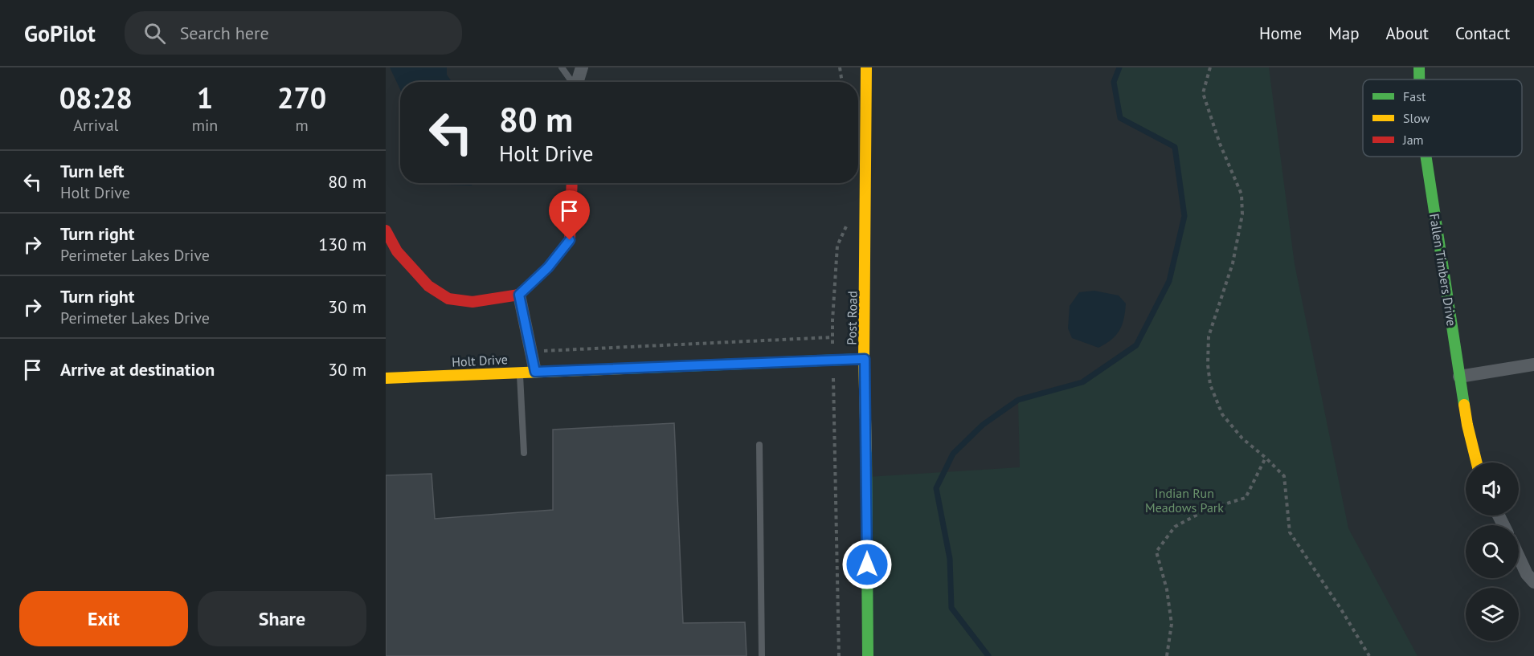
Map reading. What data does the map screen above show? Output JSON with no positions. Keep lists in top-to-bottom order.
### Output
{
  "streets": {
    "street": ["Fallen Timbers Drive", "Post Road", "Holt Drive"]
  },
  "crossings": [
    ["Post Road", "Holt Drive"]
  ],
  "parks": ["Indian Run Meadows Park"],
  "legend": ["Fast", "Slow", "Jam"],
  "page": {
    "header": "GoPilot",
    "search": "Search here",
    "nav": [
      "Home",
      "Map",
      "About",
      "Contact"
    ],
    "eta": [
      "08:28",
      "Arrival",
      "1",
      "min",
      "270",
      "m"
    ],
    "turn": ["80 m", "Holt Drive"],
    "list": [
      {
        "name": "Turn left",
        "note": "Holt Drive",
        "value": "80 m"
      },
      {
        "name": "Turn right",
        "note": "Perimeter Lakes Drive",
        "value": "130 m"
      },
      {
        "name": "Turn right",
        "note": "Perimeter Lakes Drive",
        "value": "30 m"
      },
      {
        "name": "Arrive at destination",
        "value": "30 m"
      }
    ],
    "buttons": ["Exit", "Share"]
  }
}
